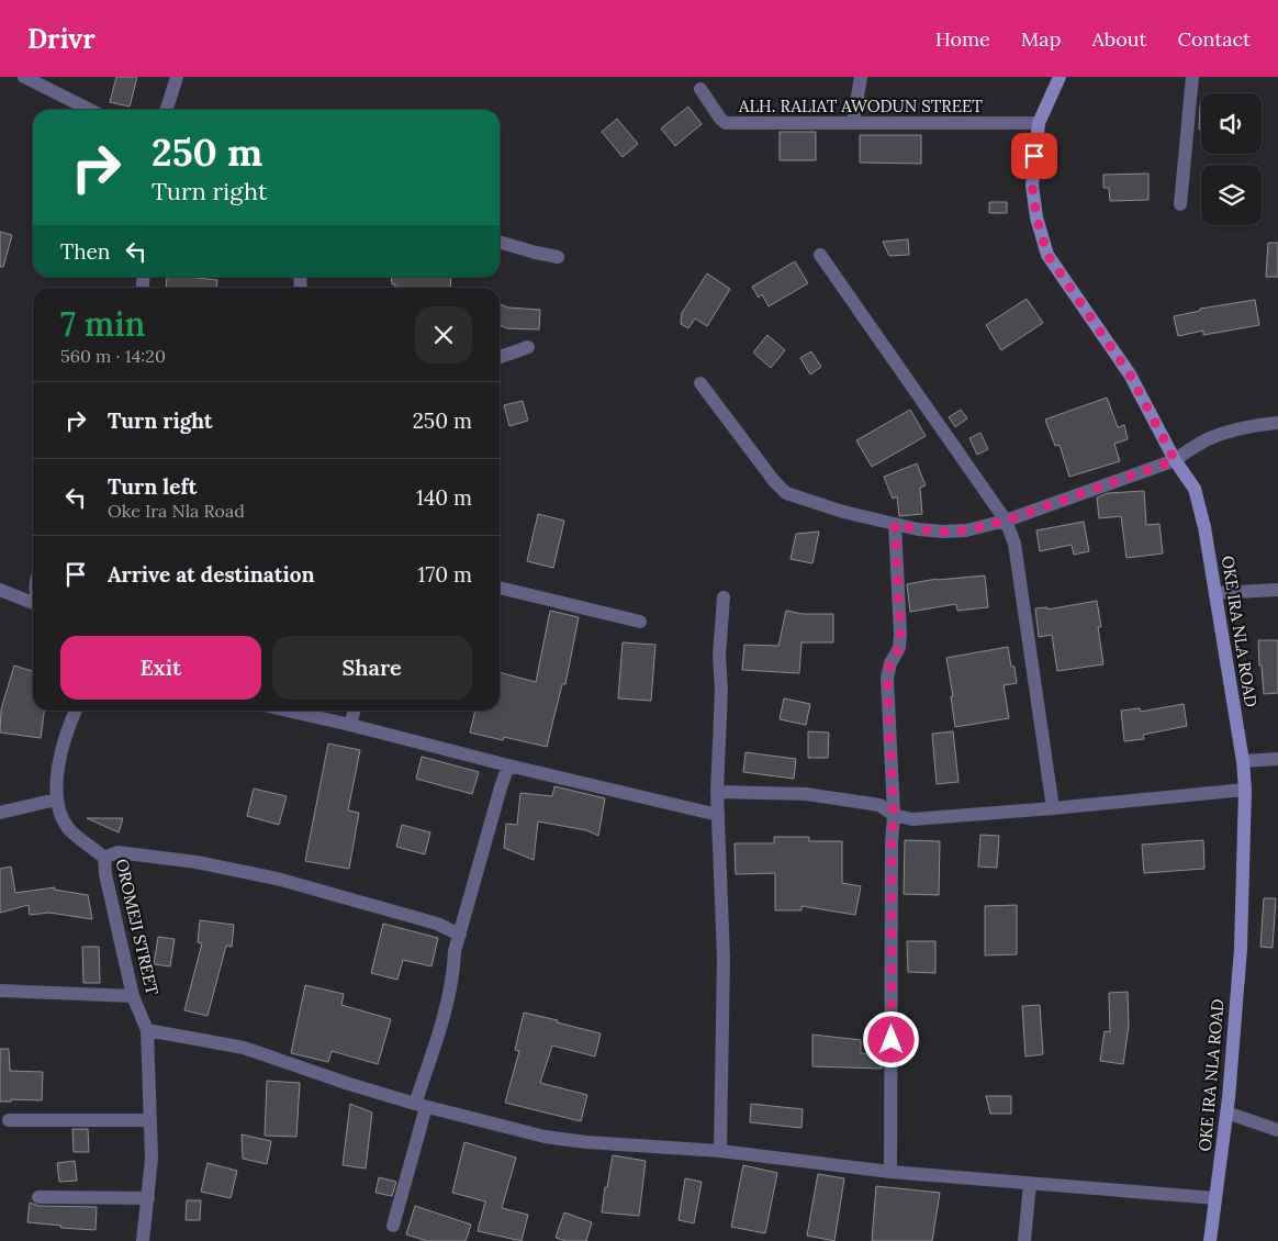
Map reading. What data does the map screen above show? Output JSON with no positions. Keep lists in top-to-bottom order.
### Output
{
  "streets": {
    "street": ["ALH. RALIAT AWODUN STREET", "OKE IRA NLA ROAD", "OROMEJI STREET"]
  },
  "crossings": [
    ["ALH. RALIAT AWODUN STREET", "OKE IRA NLA ROAD"]
  ],
  "page": {
    "header": "Drivr",
    "nav": [
      "Home",
      "Map",
      "About",
      "Contact"
    ],
    "turn": ["250 m", "Turn right"],
    "then": "Then",
    "heading": ["7 min", "560 m · 14:20"],
    "list": [
      {
        "name": "Turn right",
        "value": "250 m"
      },
      {
        "name": "Turn left",
        "note": "Oke Ira Nla Road",
        "value": "140 m"
      },
      {
        "name": "Arrive at destination",
        "value": "170 m"
      }
    ],
    "buttons": ["Exit", "Share"]
  }
}
